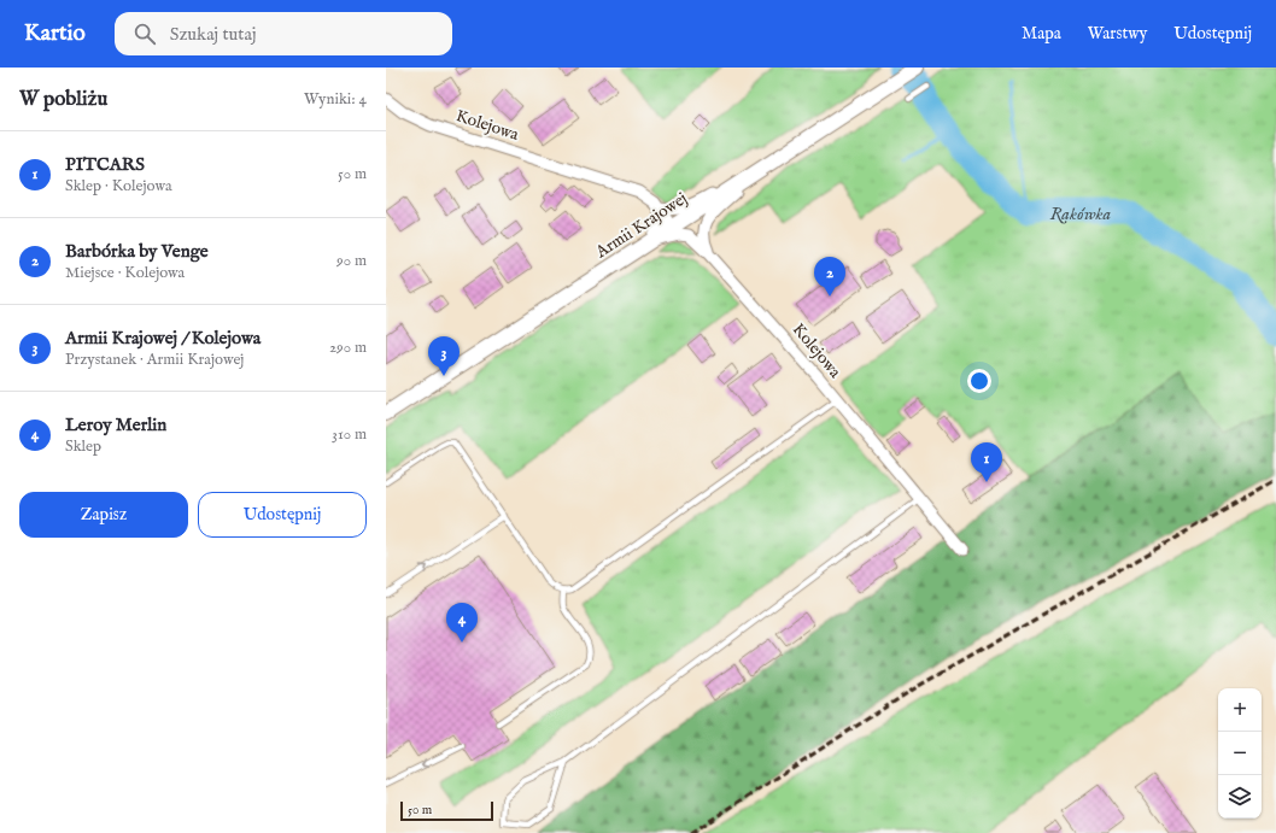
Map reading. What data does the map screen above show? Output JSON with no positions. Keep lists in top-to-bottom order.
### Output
{
  "streets": {
    "street": ["Kolejowa", "Armii Krajowej"]
  },
  "crossings": [
    ["Kolejowa", "Armii Krajowej"]
  ],
  "water": ["Rakówka"],
  "scale_bar": "50 m",
  "page": {
    "header": "Kartio",
    "search": "Szukaj tutaj",
    "nav": ["Mapa", "Warstwy", "Udostępnij"],
    "heading": ["W pobliżu", "Wyniki: 4"],
    "list": [
      {
        "mark": "1",
        "name": "PITCARS",
        "note": "Sklep · Kolejowa",
        "value": "50 m"
      },
      {
        "mark": "2",
        "name": "Barbórka by Venge",
        "note": "Miejsce · Kolejowa",
        "value": "90 m"
      },
      {
        "mark": "3",
        "name": "Armii Krajowej / Kolejowa",
        "note": "Przystanek · Armii Krajowej",
        "value": "290 m"
      },
      {
        "mark": "4",
        "name": "Leroy Merlin",
        "note": "Sklep",
        "value": "310 m"
      }
    ],
    "pins": [
      "2",
      "3",
      "1",
      "4"
    ],
    "buttons": ["Zapisz", "Udostępnij"],
    "map_buttons": ["+", "−"],
    "scale": "50 m"
  }
}
